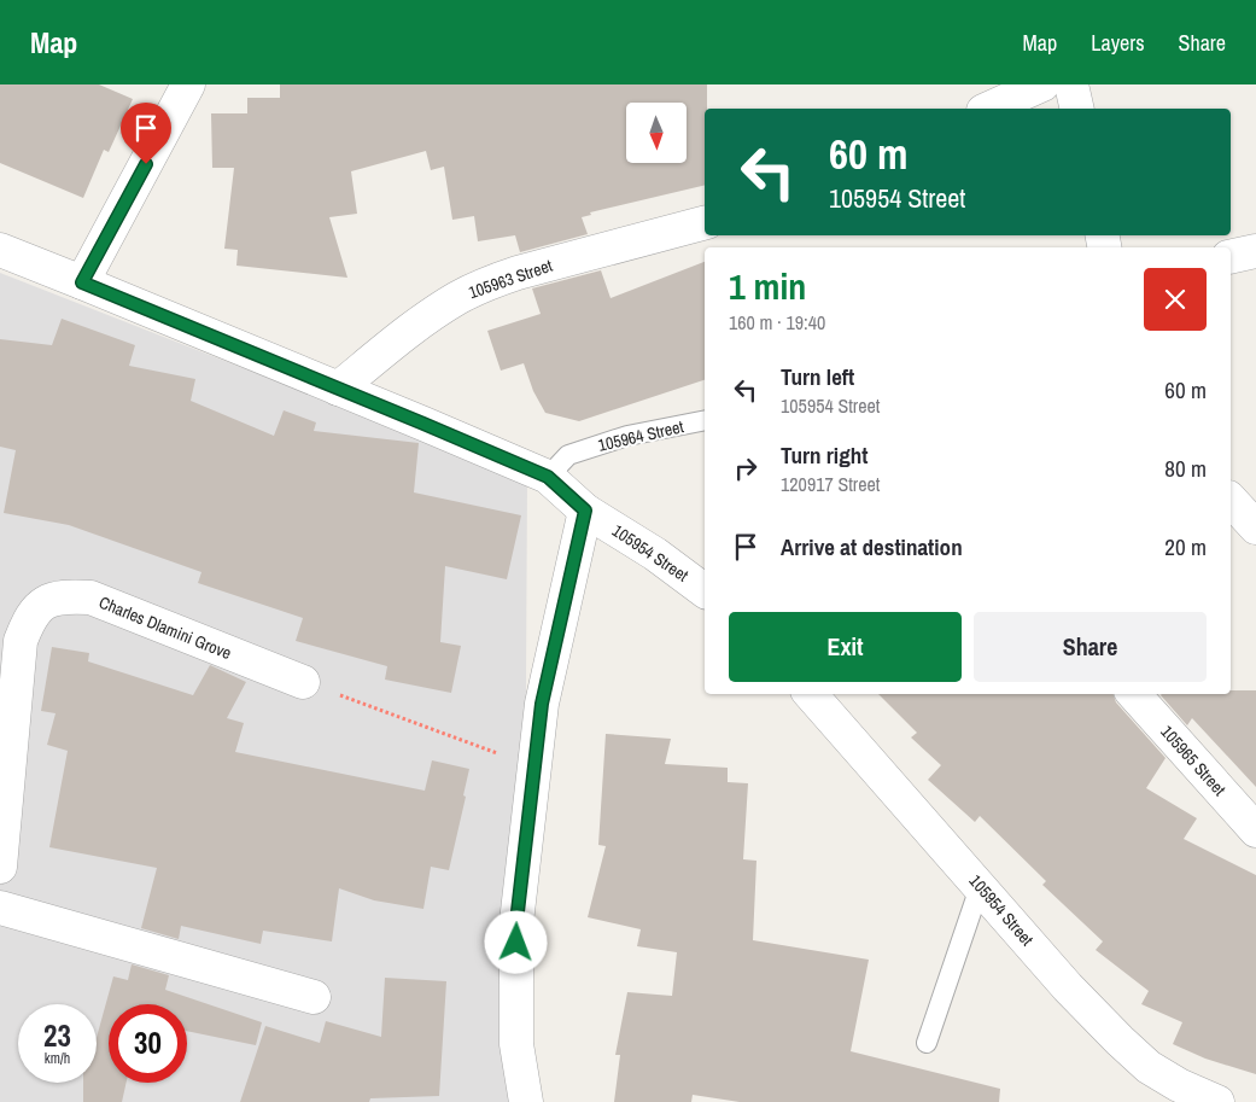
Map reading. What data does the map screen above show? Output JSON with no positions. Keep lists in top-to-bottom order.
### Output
{
  "streets": {
    "street": [
      "105963 Street",
      "105954 Street",
      "Charles Dlamini Grove",
      "105965 Street"
    ],
    "lane": ["105964 Street"]
  },
  "crossings": [
    ["105963 Street", "105954 Street"],
    ["105964 Street", "105954 Street"]
  ],
  "north": "bottom",
  "page": {
    "header": "Map",
    "nav": ["Map", "Layers", "Share"],
    "turn": ["60 m", "105954 Street"],
    "heading": ["1 min", "160 m · 19:40"],
    "list": [
      {
        "name": "Turn left",
        "note": "105954 Street",
        "value": "60 m"
      },
      {
        "name": "Turn right",
        "note": "120917 Street",
        "value": "80 m"
      },
      {
        "name": "Arrive at destination",
        "value": "20 m"
      }
    ],
    "buttons": ["Exit", "Share"],
    "speed": "23 km/h",
    "limit": "30"
  }
}
